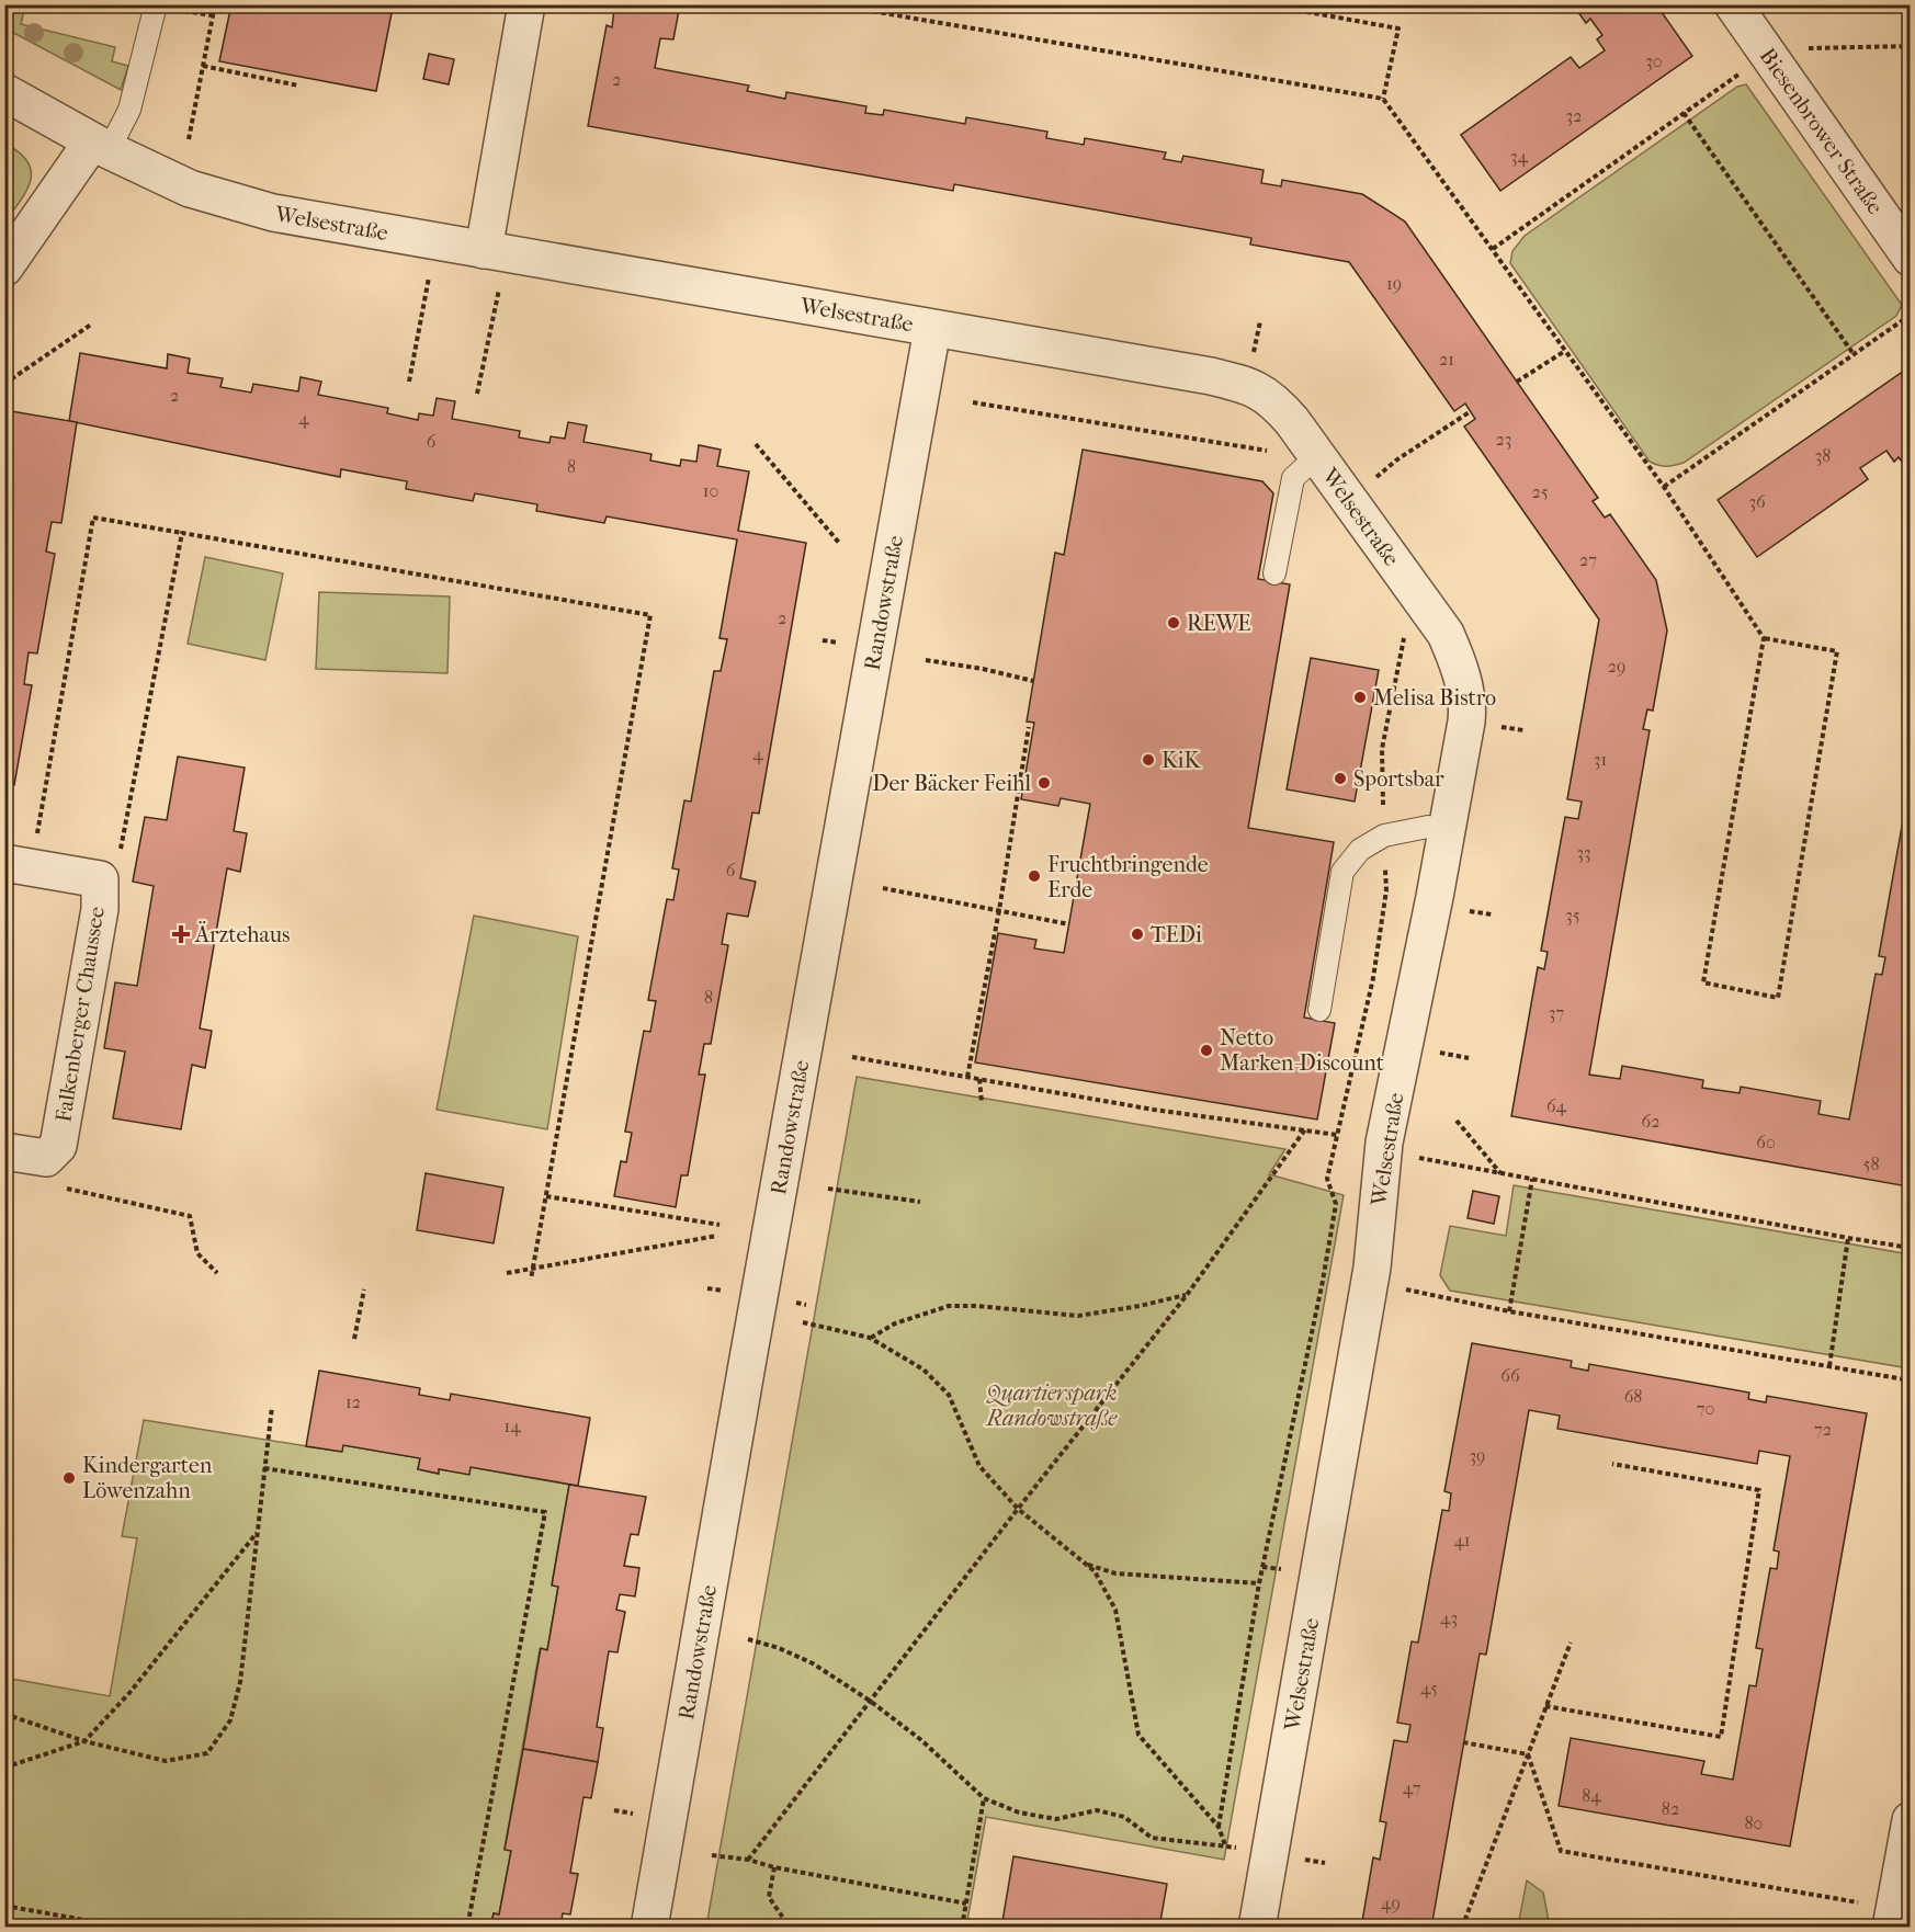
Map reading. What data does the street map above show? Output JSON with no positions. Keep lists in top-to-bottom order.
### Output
{
  "streets": {
    "street": [
      "Biesenbrower Straße",
      "Welsestraße",
      "Randowstraße",
      "Falkenberger Chaussee"
    ]
  },
  "crossings": [
    ["Welsestraße", "Randowstraße"]
  ],
  "parks": ["Quartierspark Randowstraße"],
  "places": {
    "other": [
      "REWE",
      "Melisa Bistro",
      "KiK",
      "Sportsbar",
      "Der Bäcker Feihl",
      "Fruchtbringende Erde",
      "TEDi",
      "Netto Marken-Discount",
      "Kindergarten Löwenzahn"
    ],
    "health": ["Ärztehaus"]
  },
  "house_numbers": [
    "30",
    "2",
    "32",
    "34",
    "19",
    "21",
    "2",
    "4",
    "23",
    "6",
    "38",
    "8",
    "10",
    "25",
    "36",
    "27",
    "2",
    "29",
    "4",
    "31",
    "33",
    "6",
    "35",
    "8",
    "37",
    "64",
    "62",
    "60",
    "58",
    "66",
    "68",
    "12",
    "70",
    "14",
    "72",
    "39",
    "41",
    "43",
    "45",
    "47",
    "84",
    "82",
    "80",
    "49"
  ]
}
